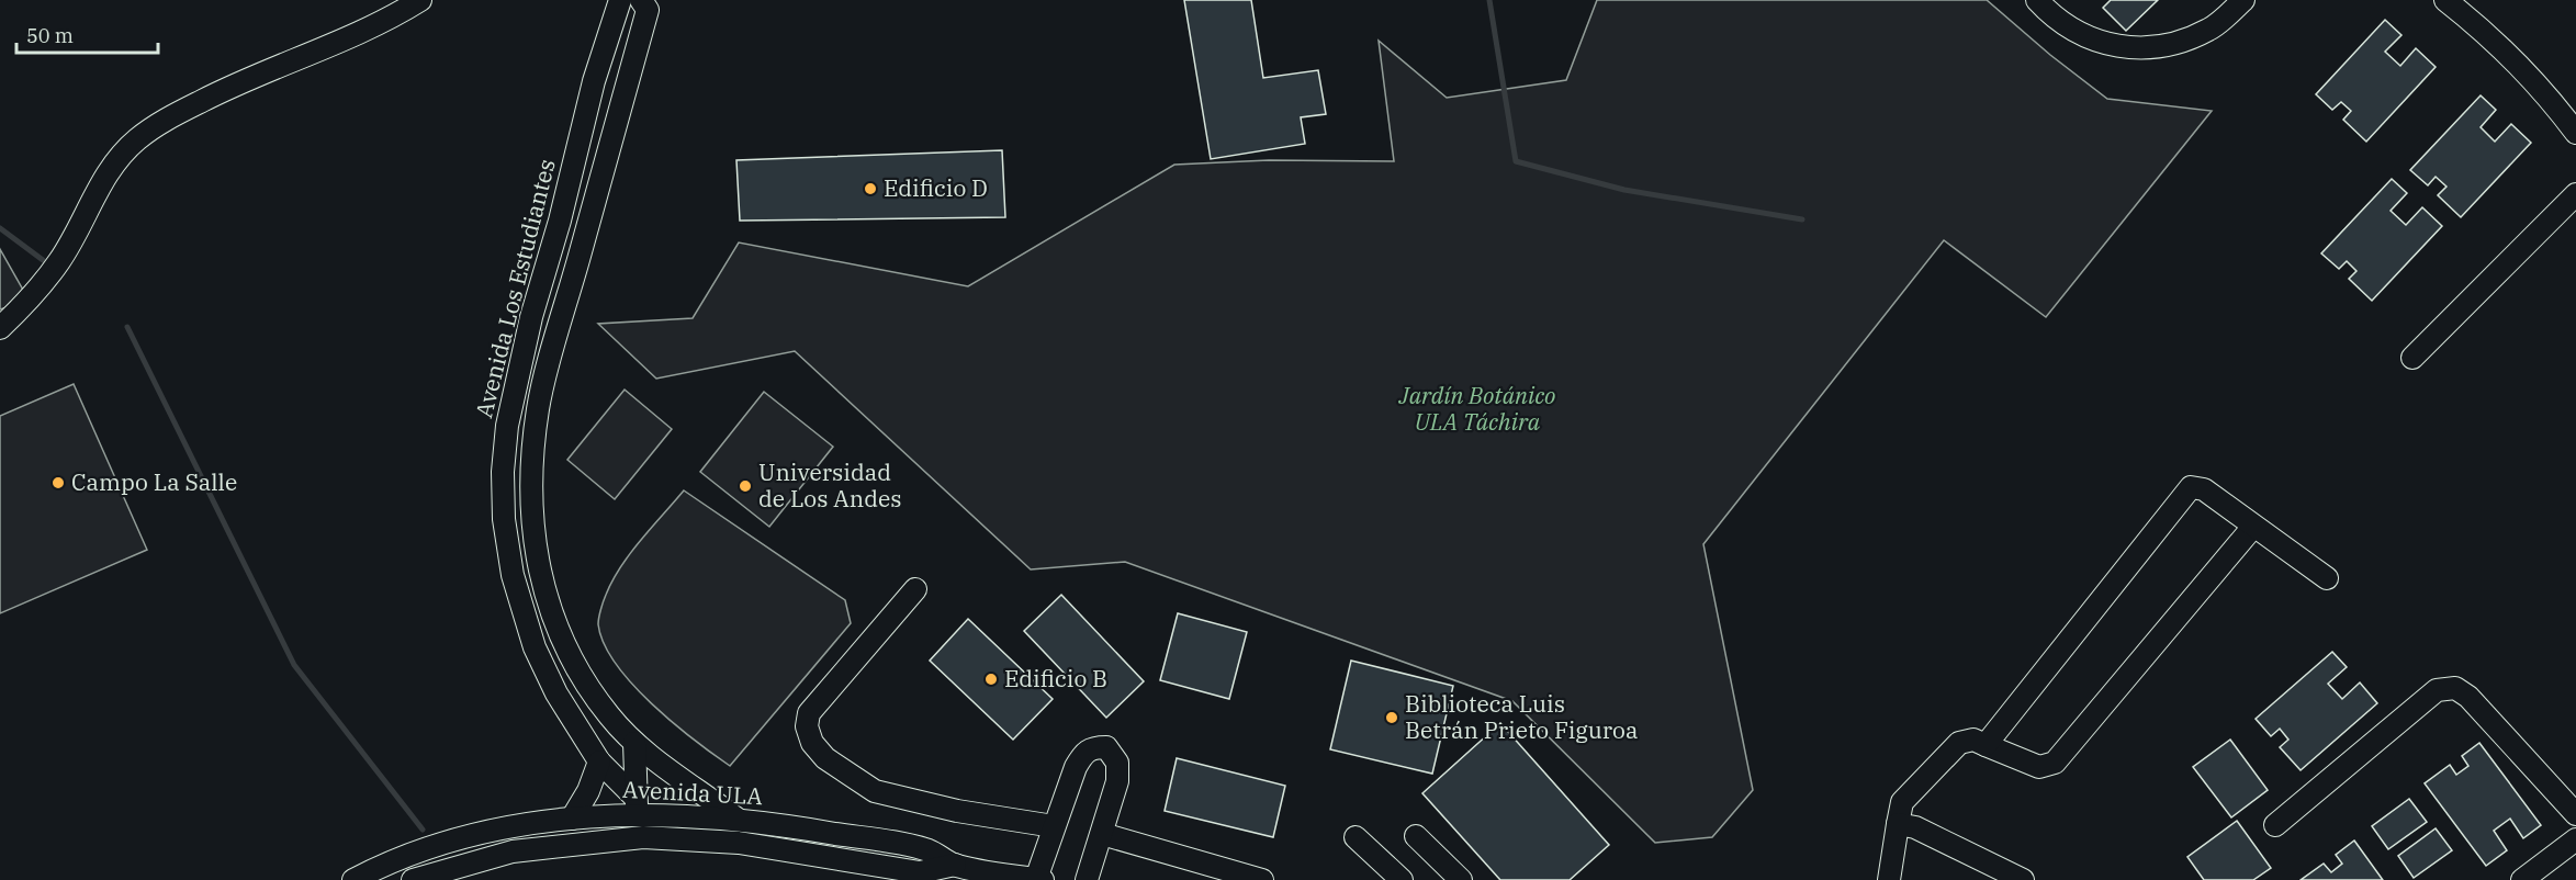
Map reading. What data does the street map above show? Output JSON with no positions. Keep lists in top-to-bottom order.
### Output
{
  "streets": {
    "street": ["Avenida Los Estudiantes", "Avenida ULA"]
  },
  "crossings": [
    ["Avenida Los Estudiantes", "Avenida ULA"]
  ],
  "parks": ["Jardín Botánico ULA Táchira"],
  "places": [
    "Edificio D",
    "Campo La Salle",
    "Universidad de Los Andes",
    "Edificio B",
    "Biblioteca Luis Betrán Prieto Figuroa"
  ],
  "scale_bar": "50 m"
}
